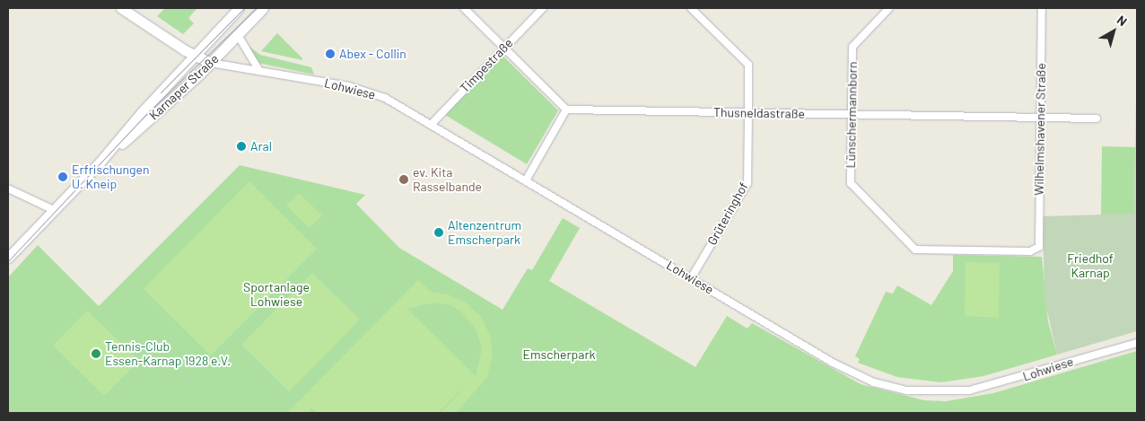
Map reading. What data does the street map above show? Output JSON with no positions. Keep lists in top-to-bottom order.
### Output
{
  "streets": {
    "main road": ["Karnaper Straße"],
    "street": [
      "Timpestraße",
      "Lohwiese",
      "Thusneldastraße",
      "Lünschermannborn",
      "Wilhelmshavener Straße",
      "Grüteringhof"
    ]
  },
  "crossings": [
    ["Timpestraße", "Lohwiese"],
    ["Karnaper Straße", "Lohwiese"],
    ["Lohwiese", "Grüteringhof"],
    ["Thusneldastraße", "Lünschermannborn"],
    ["Thusneldastraße", "Wilhelmshavener Straße"],
    ["Thusneldastraße", "Grüteringhof"],
    ["Lünschermannborn", "Wilhelmshavener Straße"]
  ],
  "parks": ["Friedhof Karnap", "Sportanlage Lohwiese", "Emscherpark"],
  "places": [
    "Abex - Collin",
    "Aral",
    "Erfrischungen U. Kneip",
    "ev. Kita Rasselbande",
    "Altenzentrum Emscherpark",
    "Tennis-Club Essen-Karnap 1928 e.V."
  ],
  "north": "top right"
}
